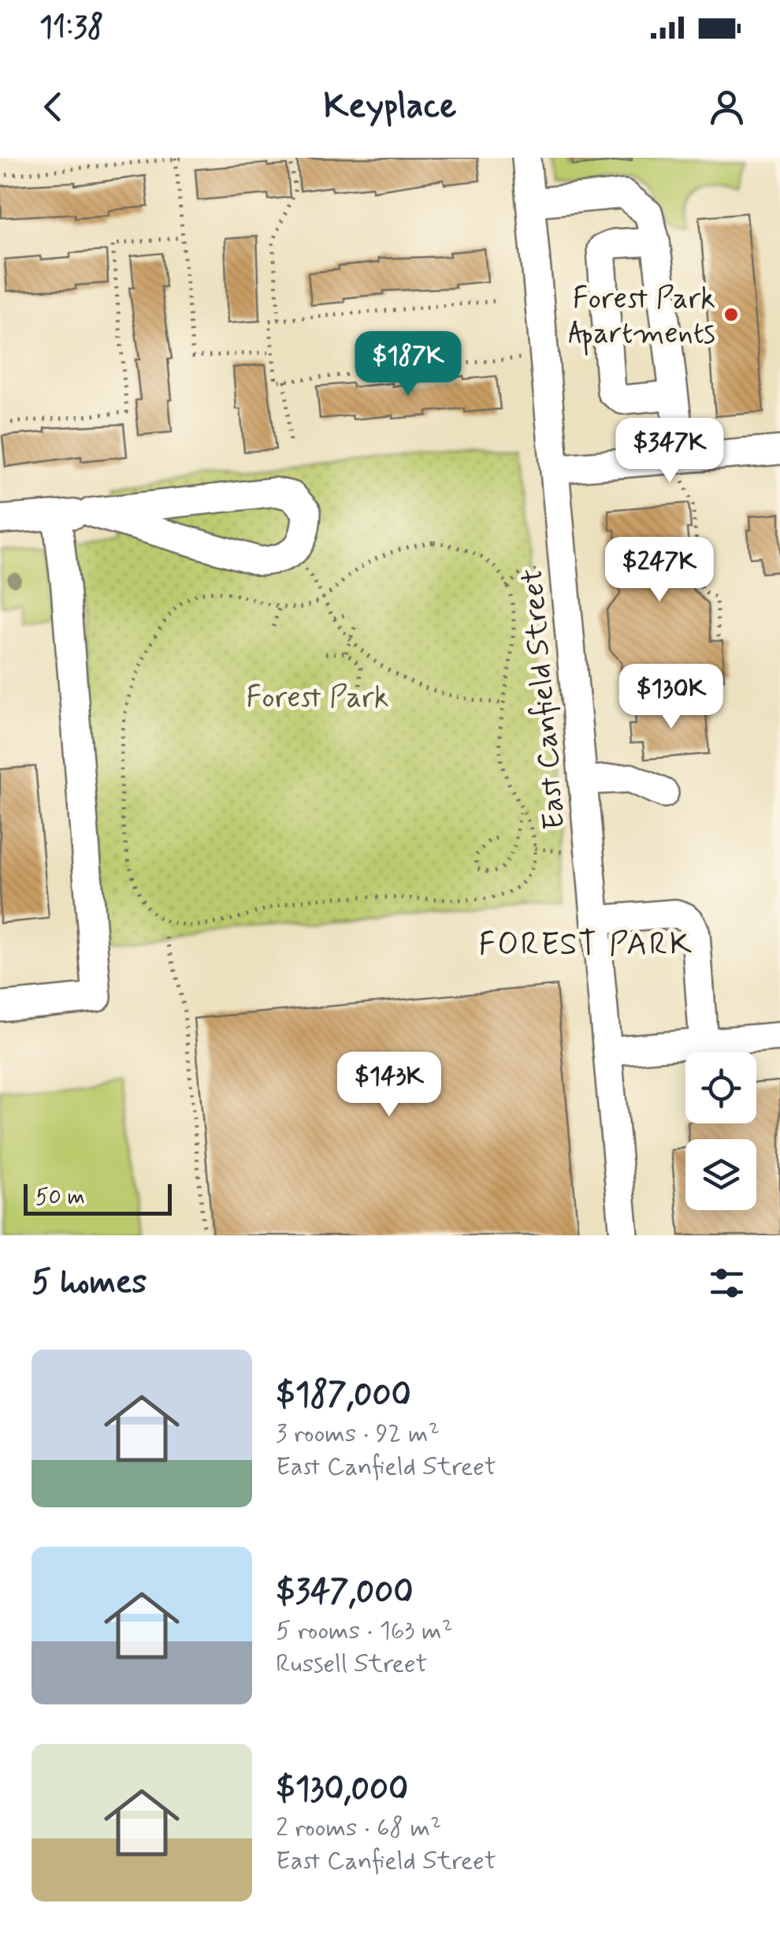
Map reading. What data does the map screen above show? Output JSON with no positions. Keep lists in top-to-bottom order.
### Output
{
  "streets": {
    "street": ["East Canfield Street"]
  },
  "districts": ["FOREST PARK"],
  "parks": ["Forest Park"],
  "places": ["Forest Park Apartments"],
  "scale_bar": "50 m",
  "page": {
    "status": "11:38",
    "header": "Keyplace",
    "price": [
      "$187K",
      "$347K",
      "$247K",
      "$130K",
      "$143K"
    ],
    "scale": "50 m",
    "heading": "5 homes",
    "list": [
      {
        "name": "$187,000",
        "note": "3 rooms · 92 m² · East Canfield Street"
      },
      {
        "name": "$347,000",
        "note": "5 rooms · 163 m² · Russell Street"
      },
      {
        "name": "$130,000",
        "note": "2 rooms · 68 m² · East Canfield Street"
      }
    ]
  }
}
